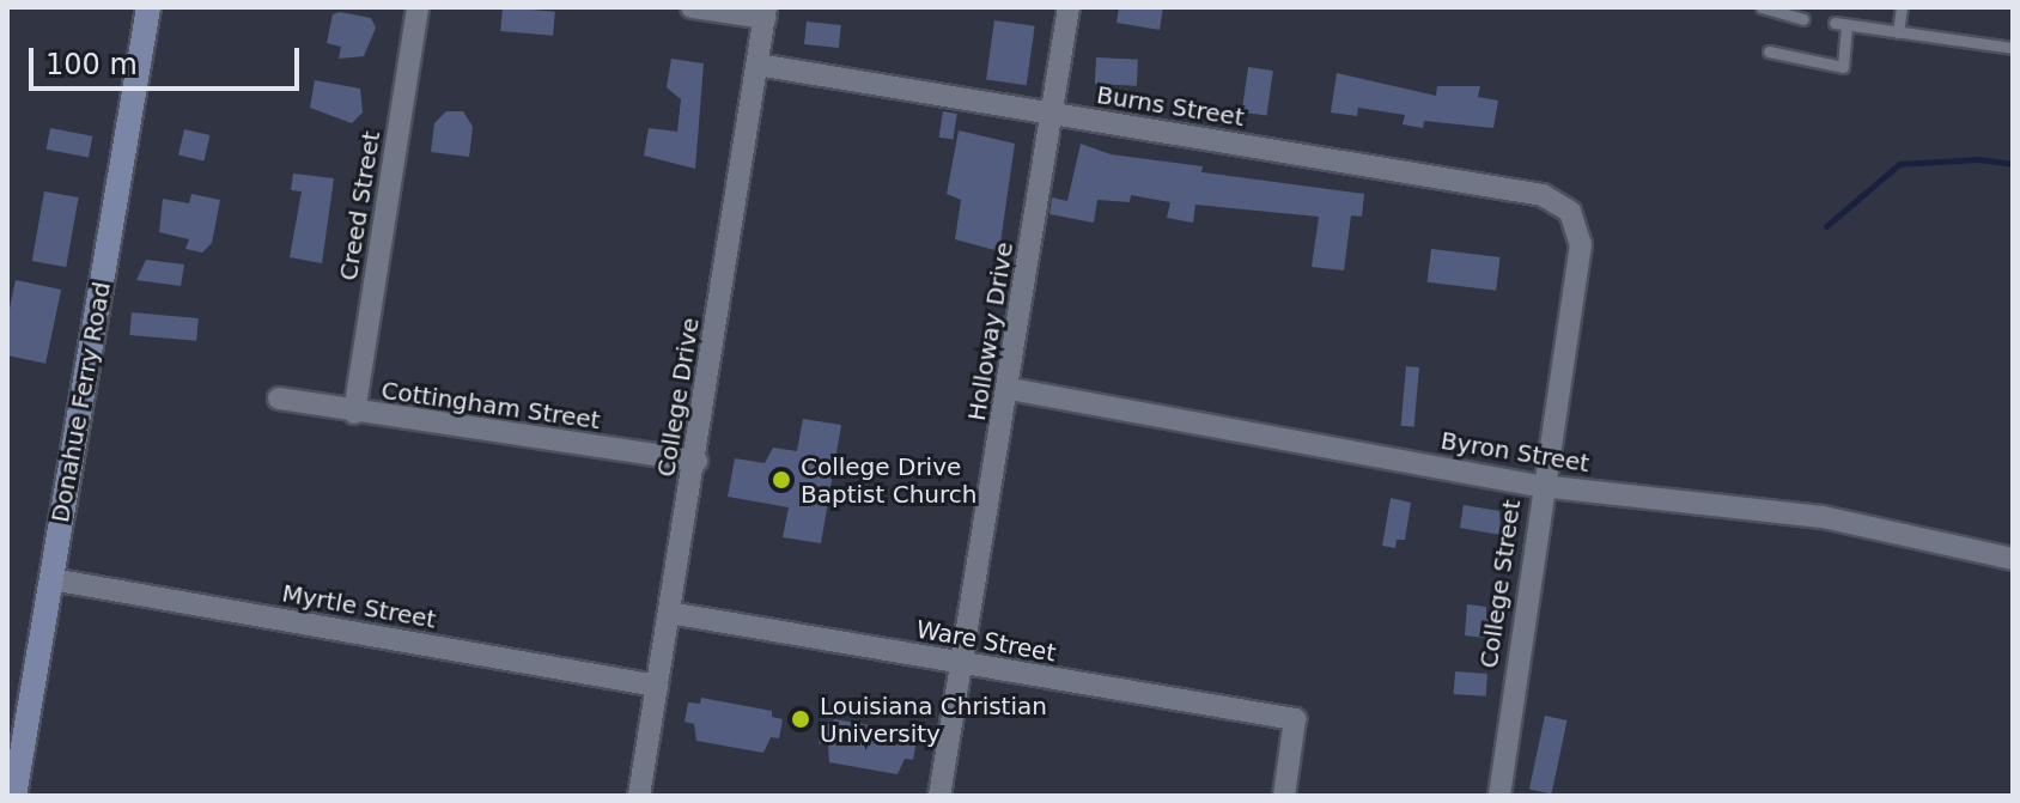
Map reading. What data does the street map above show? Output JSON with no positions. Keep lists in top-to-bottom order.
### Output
{
  "streets": {
    "main road": ["Donahue Ferry Road"],
    "street": [
      "Burns Street",
      "Creed Street",
      "Holloway Drive",
      "College Drive",
      "Cottingham Street",
      "Byron Street",
      "College Street",
      "Myrtle Street",
      "Ware Street"
    ]
  },
  "crossings": [
    ["Burns Street", "Holloway Drive"],
    ["Burns Street", "College Drive"],
    ["Burns Street", "College Street"],
    ["Creed Street", "Cottingham Street"],
    ["Holloway Drive", "Byron Street"],
    ["Holloway Drive", "Ware Street"],
    ["College Drive", "Cottingham Street"],
    ["College Drive", "Myrtle Street"],
    ["College Drive", "Ware Street"],
    ["Donahue Ferry Road", "Myrtle Street"],
    ["Byron Street", "College Street"]
  ],
  "places": ["College Drive Baptist Church", "Louisiana Christian University"],
  "scale_bar": "100 m"
}
